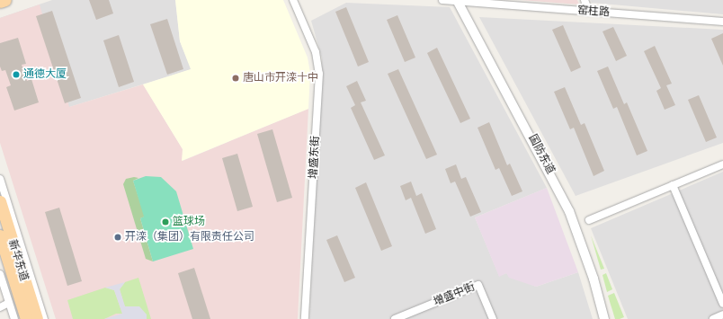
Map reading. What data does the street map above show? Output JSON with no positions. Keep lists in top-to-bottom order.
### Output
{
  "streets": {
    "main road": ["新华东道"],
    "street": [
      "窑柱路",
      "国防东道",
      "增盛东街",
      "增盛中街"
    ]
  },
  "crossings": [
    ["窑柱路", "国防东道"]
  ],
  "places": [
    "通德大厦",
    "唐山市开滦十中",
    "篮球场",
    "开滦（集团）有限责任公司"
  ]
}
